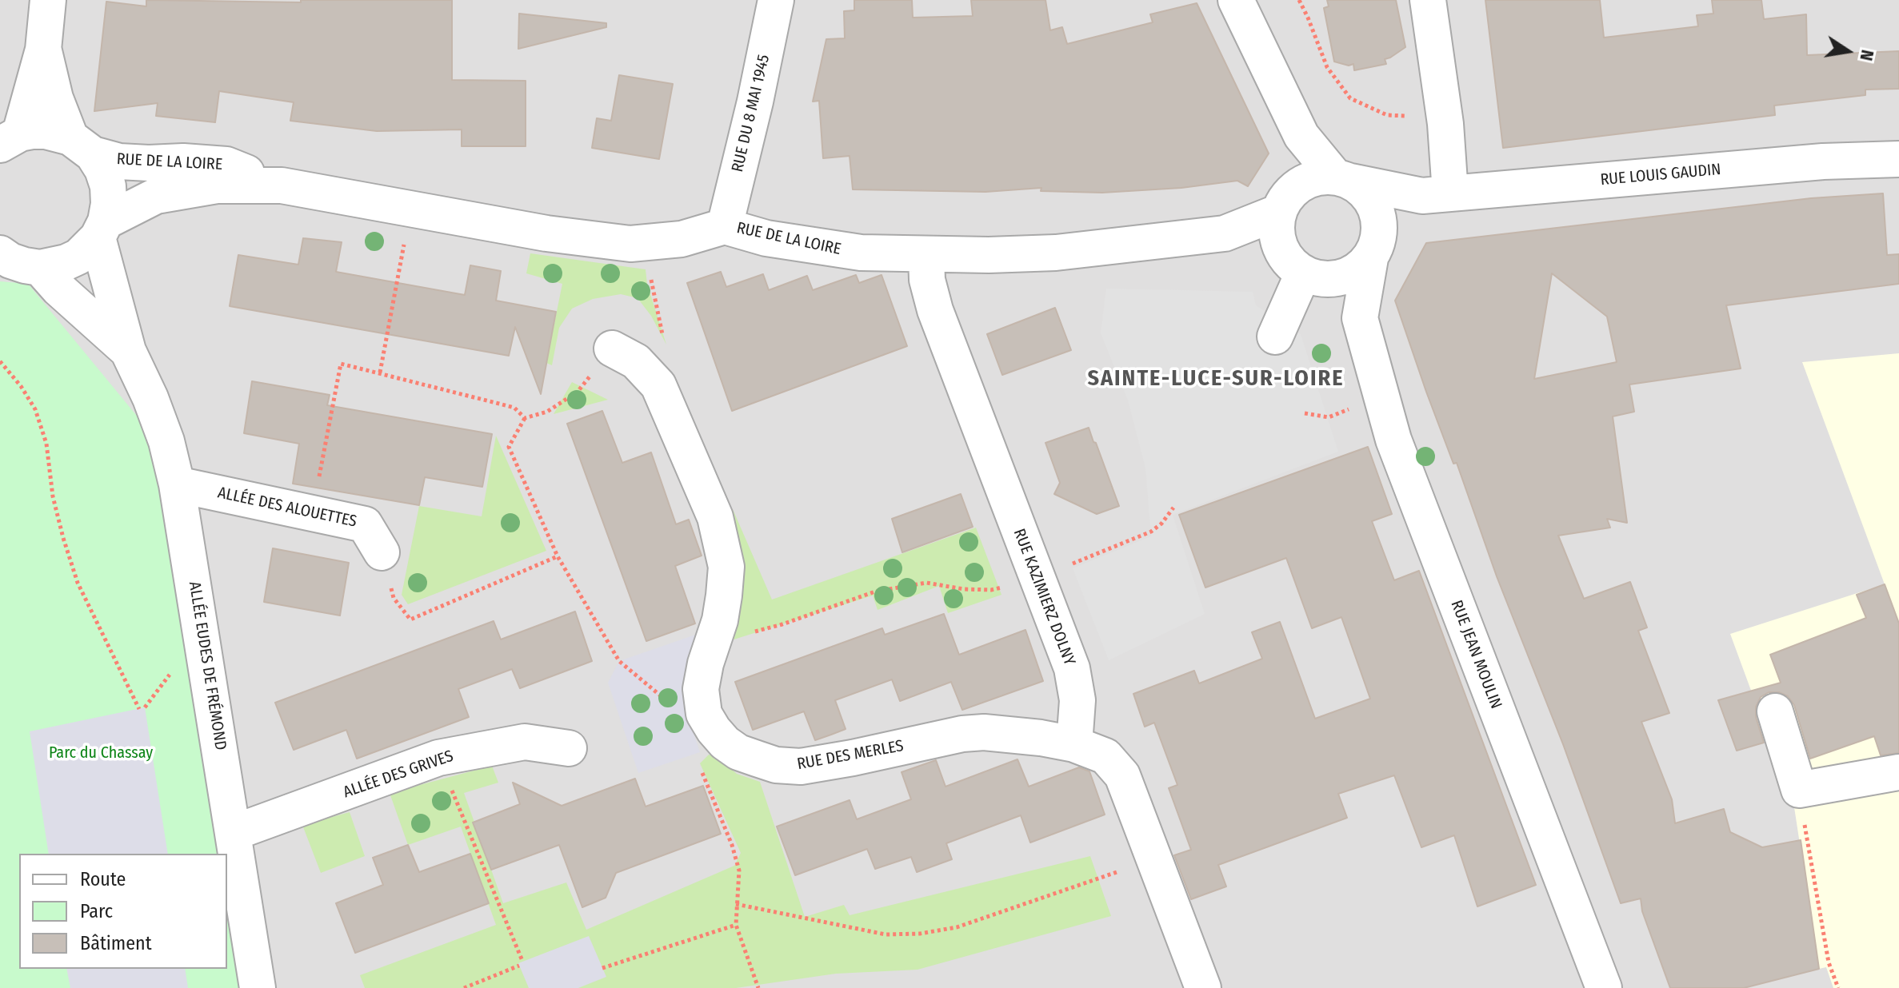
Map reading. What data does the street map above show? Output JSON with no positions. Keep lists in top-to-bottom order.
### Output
{
  "streets": {
    "street": [
      "RUE DU 8 MAI 1945",
      "RUE DE LA LOIRE",
      "RUE LOUIS GAUDIN",
      "ALLÉE DES ALOUETTES",
      "RUE KAZIMIERZ DOLNY",
      "RUE JEAN MOULIN",
      "ALLÉE EUDES DE FRÉMOND",
      "RUE DES MERLES",
      "ALLÉE DES GRIVES"
    ]
  },
  "crossings": [
    ["RUE DU 8 MAI 1945", "RUE DE LA LOIRE"],
    ["RUE DE LA LOIRE", "RUE LOUIS GAUDIN"],
    ["RUE DE LA LOIRE", "RUE KAZIMIERZ DOLNY"],
    ["RUE DE LA LOIRE", "RUE JEAN MOULIN"],
    ["RUE DE LA LOIRE", "ALLÉE EUDES DE FRÉMOND"],
    ["RUE LOUIS GAUDIN", "RUE JEAN MOULIN"],
    ["ALLÉE DES ALOUETTES", "ALLÉE EUDES DE FRÉMOND"],
    ["RUE KAZIMIERZ DOLNY", "RUE DES MERLES"],
    ["ALLÉE EUDES DE FRÉMOND", "ALLÉE DES GRIVES"]
  ],
  "districts": ["SAINTE-LUCE-SUR-LOIRE"],
  "parks": ["Parc du Chassay"],
  "legend": ["Route", "Parc", "Bâtiment"],
  "north": "right"
}
